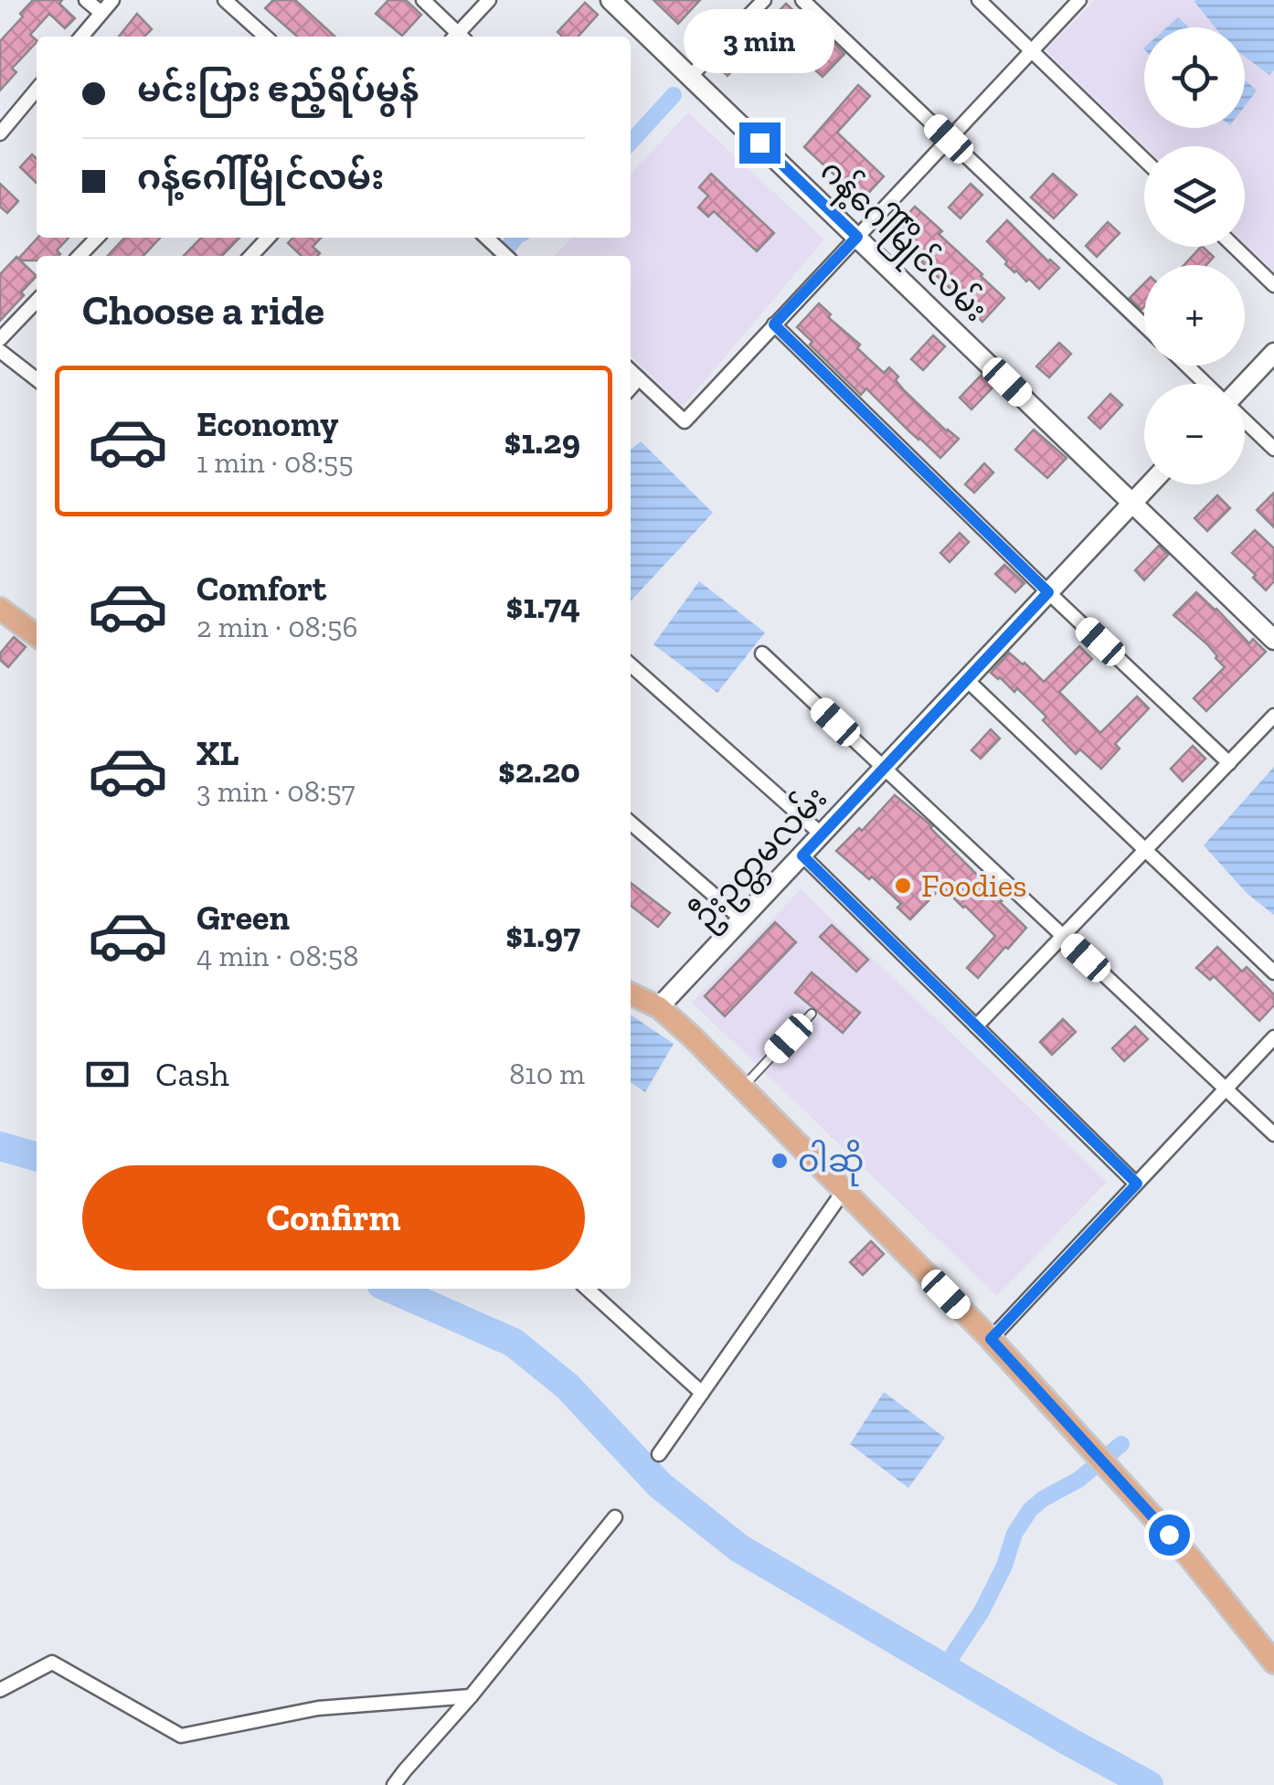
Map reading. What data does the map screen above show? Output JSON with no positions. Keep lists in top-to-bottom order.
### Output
{
  "streets": {
    "street": ["ဂန့်ဂေါ်မြိုင်လမ်း", "ဦးဥတ္တမလမ်း"]
  },
  "crossings": [
    ["ဂန့်ဂေါ်မြိုင်လမ်း", "ဦးဥတ္တမလမ်း"]
  ],
  "places": ["Foodies", "ဝါဆို"],
  "page": {
    "bubble": "3 min",
    "map_buttons": ["+", "−"],
    "banner": ["မင်းပြား ဧည့်ရိပ်မွန်", "ဂန့်ဂေါ်မြိုင်လမ်း"],
    "heading": "Choose a ride",
    "list": [
      {
        "name": "Economy",
        "note": "1 min · 08:55",
        "value": "$1.29"
      },
      {
        "name": "Comfort",
        "note": "2 min · 08:56",
        "value": "$1.74"
      },
      {
        "name": "XL",
        "note": "3 min · 08:57",
        "value": "$2.20"
      },
      {
        "name": "Green",
        "note": "4 min · 08:58",
        "value": "$1.97"
      }
    ],
    "pay": ["Cash", "810 m"],
    "buttons": "Confirm"
  }
}
